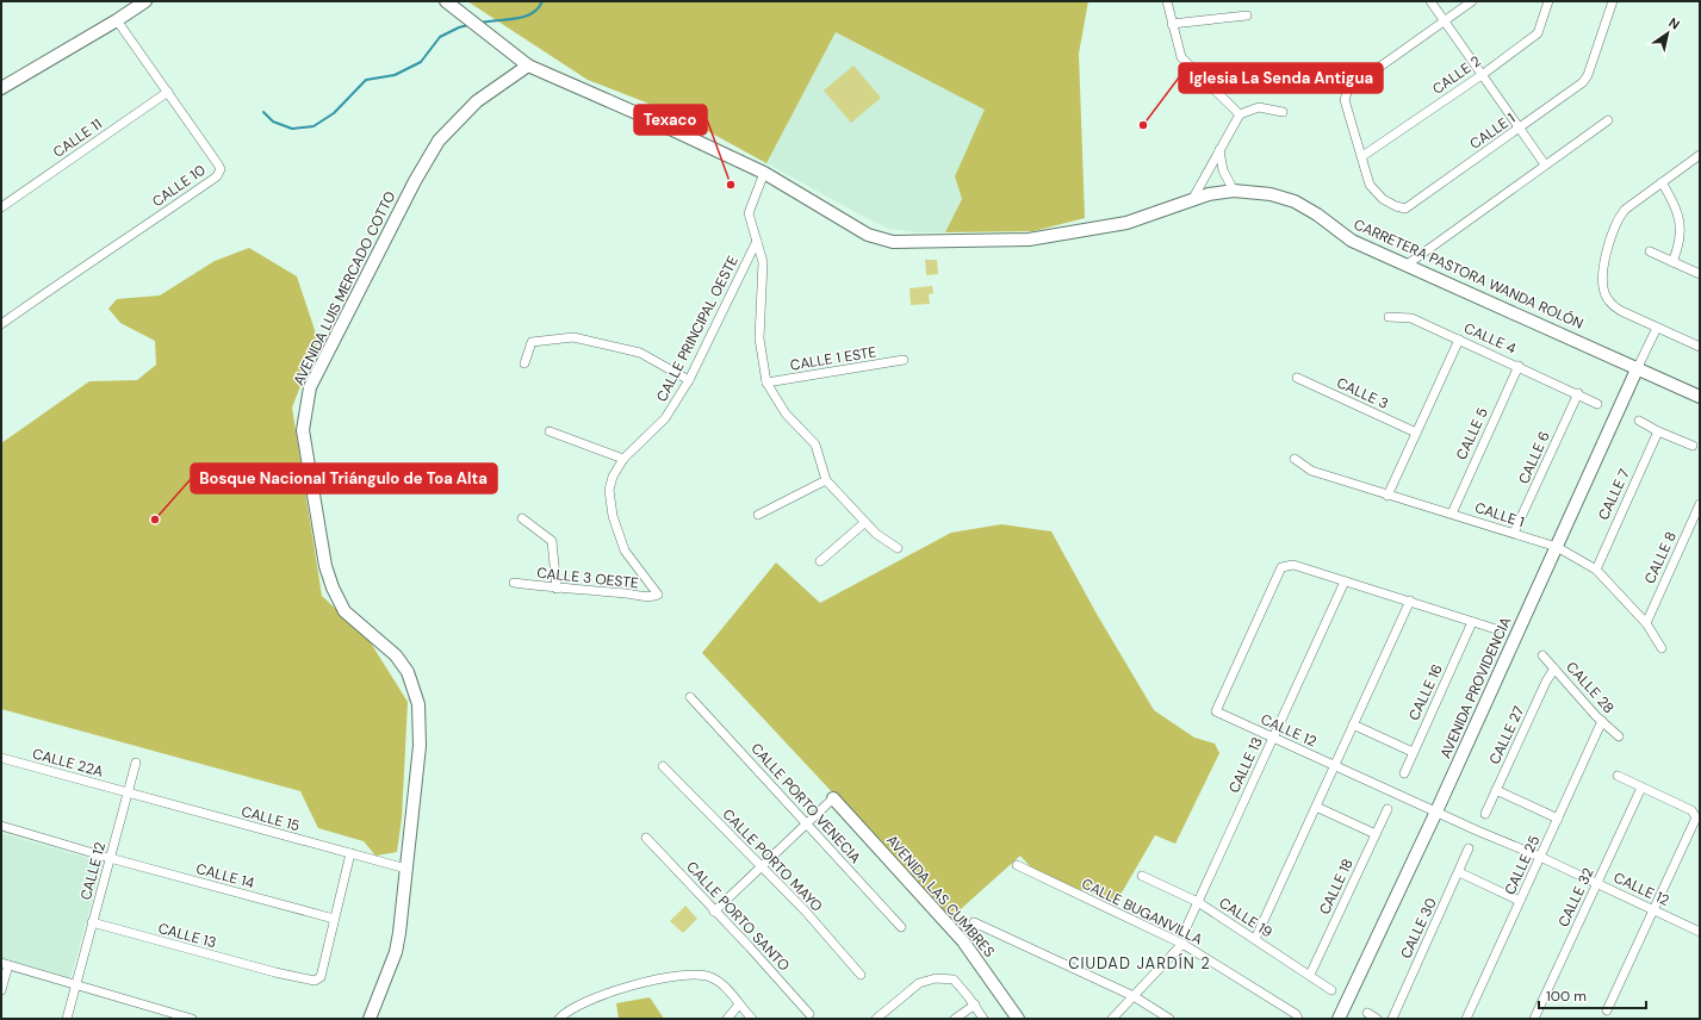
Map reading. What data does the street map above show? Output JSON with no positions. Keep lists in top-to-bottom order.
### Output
{
  "streets": {
    "street": [
      "CALLE 2",
      "CALLE 1",
      "CALLE 11",
      "CALLE 10",
      "CARRETERA PASTORA WANDA ROLÓN",
      "AVENIDA LUIS MERCADO COTTO",
      "CALLE PRINCIPAL OESTE",
      "CALLE 4",
      "CALLE 1 ESTE",
      "CALLE 3",
      "CALLE 5",
      "CALLE 6",
      "CALLE 7",
      "CALLE 8",
      "CALLE 3 OESTE",
      "AVENIDA PROVIDENCIA",
      "CALLE 28",
      "CALLE 16",
      "CALLE 12",
      "CALLE 27",
      "CALLE 22A",
      "CALLE 13",
      "CALLE PORTO VENECIA",
      "CALLE 15",
      "CALLE PORTO MAYO",
      "CALLE 25",
      "CALLE 14",
      "CALLE 18",
      "AVENIDA LAS CUMBRES",
      "CALLE 32",
      "CALLE BUGANVILLA",
      "CALLE PORTO SANTO",
      "CALLE 19",
      "CALLE 30"
    ]
  },
  "crossings": [
    ["CALLE 2", "CALLE 1"],
    ["CALLE 1", "CALLE 5"],
    ["CALLE 1", "CALLE 6"],
    ["CALLE 1", "CALLE 7"],
    ["CALLE 1", "CALLE 8"],
    ["CALLE 1", "AVENIDA PROVIDENCIA"],
    ["CALLE 11", "CALLE 10"],
    ["CARRETERA PASTORA WANDA ROLÓN", "AVENIDA LUIS MERCADO COTTO"],
    ["CARRETERA PASTORA WANDA ROLÓN", "AVENIDA PROVIDENCIA"],
    ["AVENIDA LUIS MERCADO COTTO", "CALLE 15"],
    ["CALLE PRINCIPAL OESTE", "CALLE 3 OESTE"],
    ["CALLE 4", "CALLE 5"],
    ["CALLE 4", "CALLE 6"],
    ["AVENIDA PROVIDENCIA", "CALLE 12"],
    ["CALLE 28", "CALLE 27"],
    ["CALLE 28", "CALLE 25"],
    ["CALLE 16", "CALLE 12"],
    ["CALLE 12", "CALLE 22A"],
    ["CALLE 12", "CALLE 13"],
    ["CALLE 12", "CALLE 15"],
    ["CALLE 12", "CALLE 25"],
    ["CALLE 12", "CALLE 14"],
    ["CALLE 12", "CALLE 32"],
    ["CALLE 22A", "CALLE 15"],
    ["CALLE 13", "CALLE 14"],
    ["CALLE 13", "CALLE 19"],
    ["CALLE 18", "CALLE 19"]
  ],
  "districts": ["CIUDAD JARDÍN 2"],
  "places": ["Iglesia La Senda Antigua", "Texaco", "Bosque Nacional Triángulo de Toa Alta"],
  "scale_bar": "100 m",
  "north": "top right"
}
